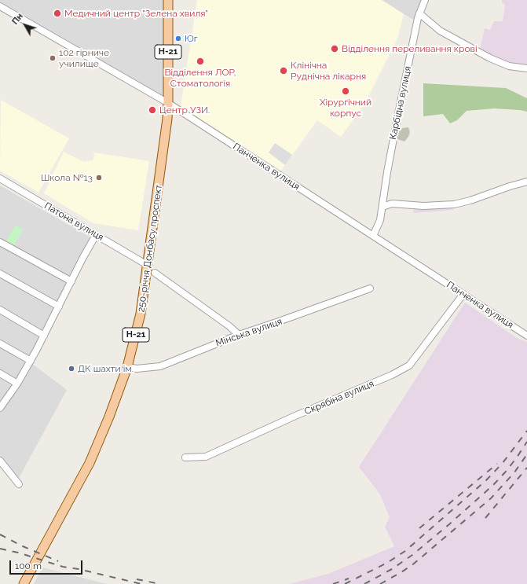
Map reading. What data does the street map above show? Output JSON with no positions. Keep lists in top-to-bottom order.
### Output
{
  "streets": {
    "main road": ["Н-21", "250-річчя Донбасу проспект"],
    "street": [
      "Карбідна вулиця",
      "Панченка вулиця",
      "Патона вулиця",
      "Мінська вулиця",
      "Скрябіна вулиця"
    ]
  },
  "crossings": [
    ["Карбідна вулиця", "Панченка вулиця"],
    ["Панченка вулиця", "250-річчя Донбасу проспект"],
    ["Панченка вулиця", "Скрябіна вулиця"],
    ["Патона вулиця", "250-річчя Донбасу проспект"],
    ["250-річчя Донбасу проспект", "Мінська вулиця"]
  ],
  "places": [
    "Медичний центр \"Зелена хвиля\"",
    "Юг",
    "Відділення переливання крові",
    "102 гірниче училище",
    "Відділення ЛОР, Стоматологія",
    "Клінічна Руднічна лікарня",
    "Хірургічний корпус",
    "Центр УЗИ.",
    "Школа №13",
    "ДК шахти ім."
  ],
  "scale_bar": "100 m",
  "north": "top left"
}
